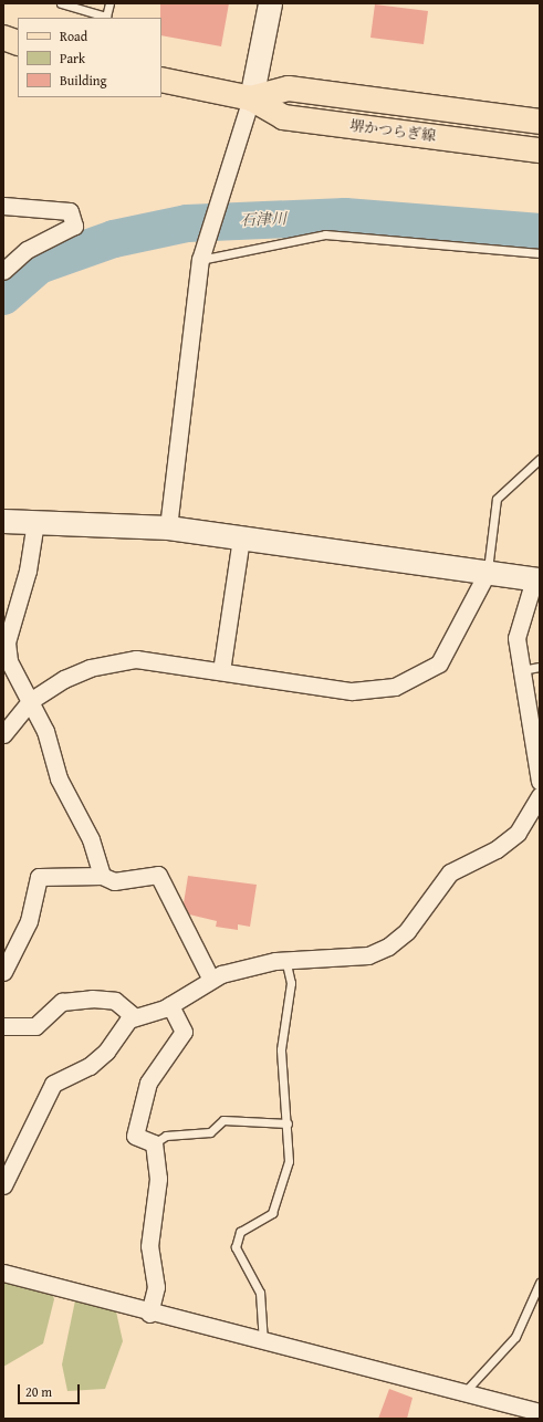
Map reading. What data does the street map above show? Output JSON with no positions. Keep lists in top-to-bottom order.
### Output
{
  "streets": {
    "main road": ["堺かつらぎ線"]
  },
  "water": ["石津川"],
  "legend": ["Road", "Park", "Building"],
  "scale_bar": "20 m"
}
